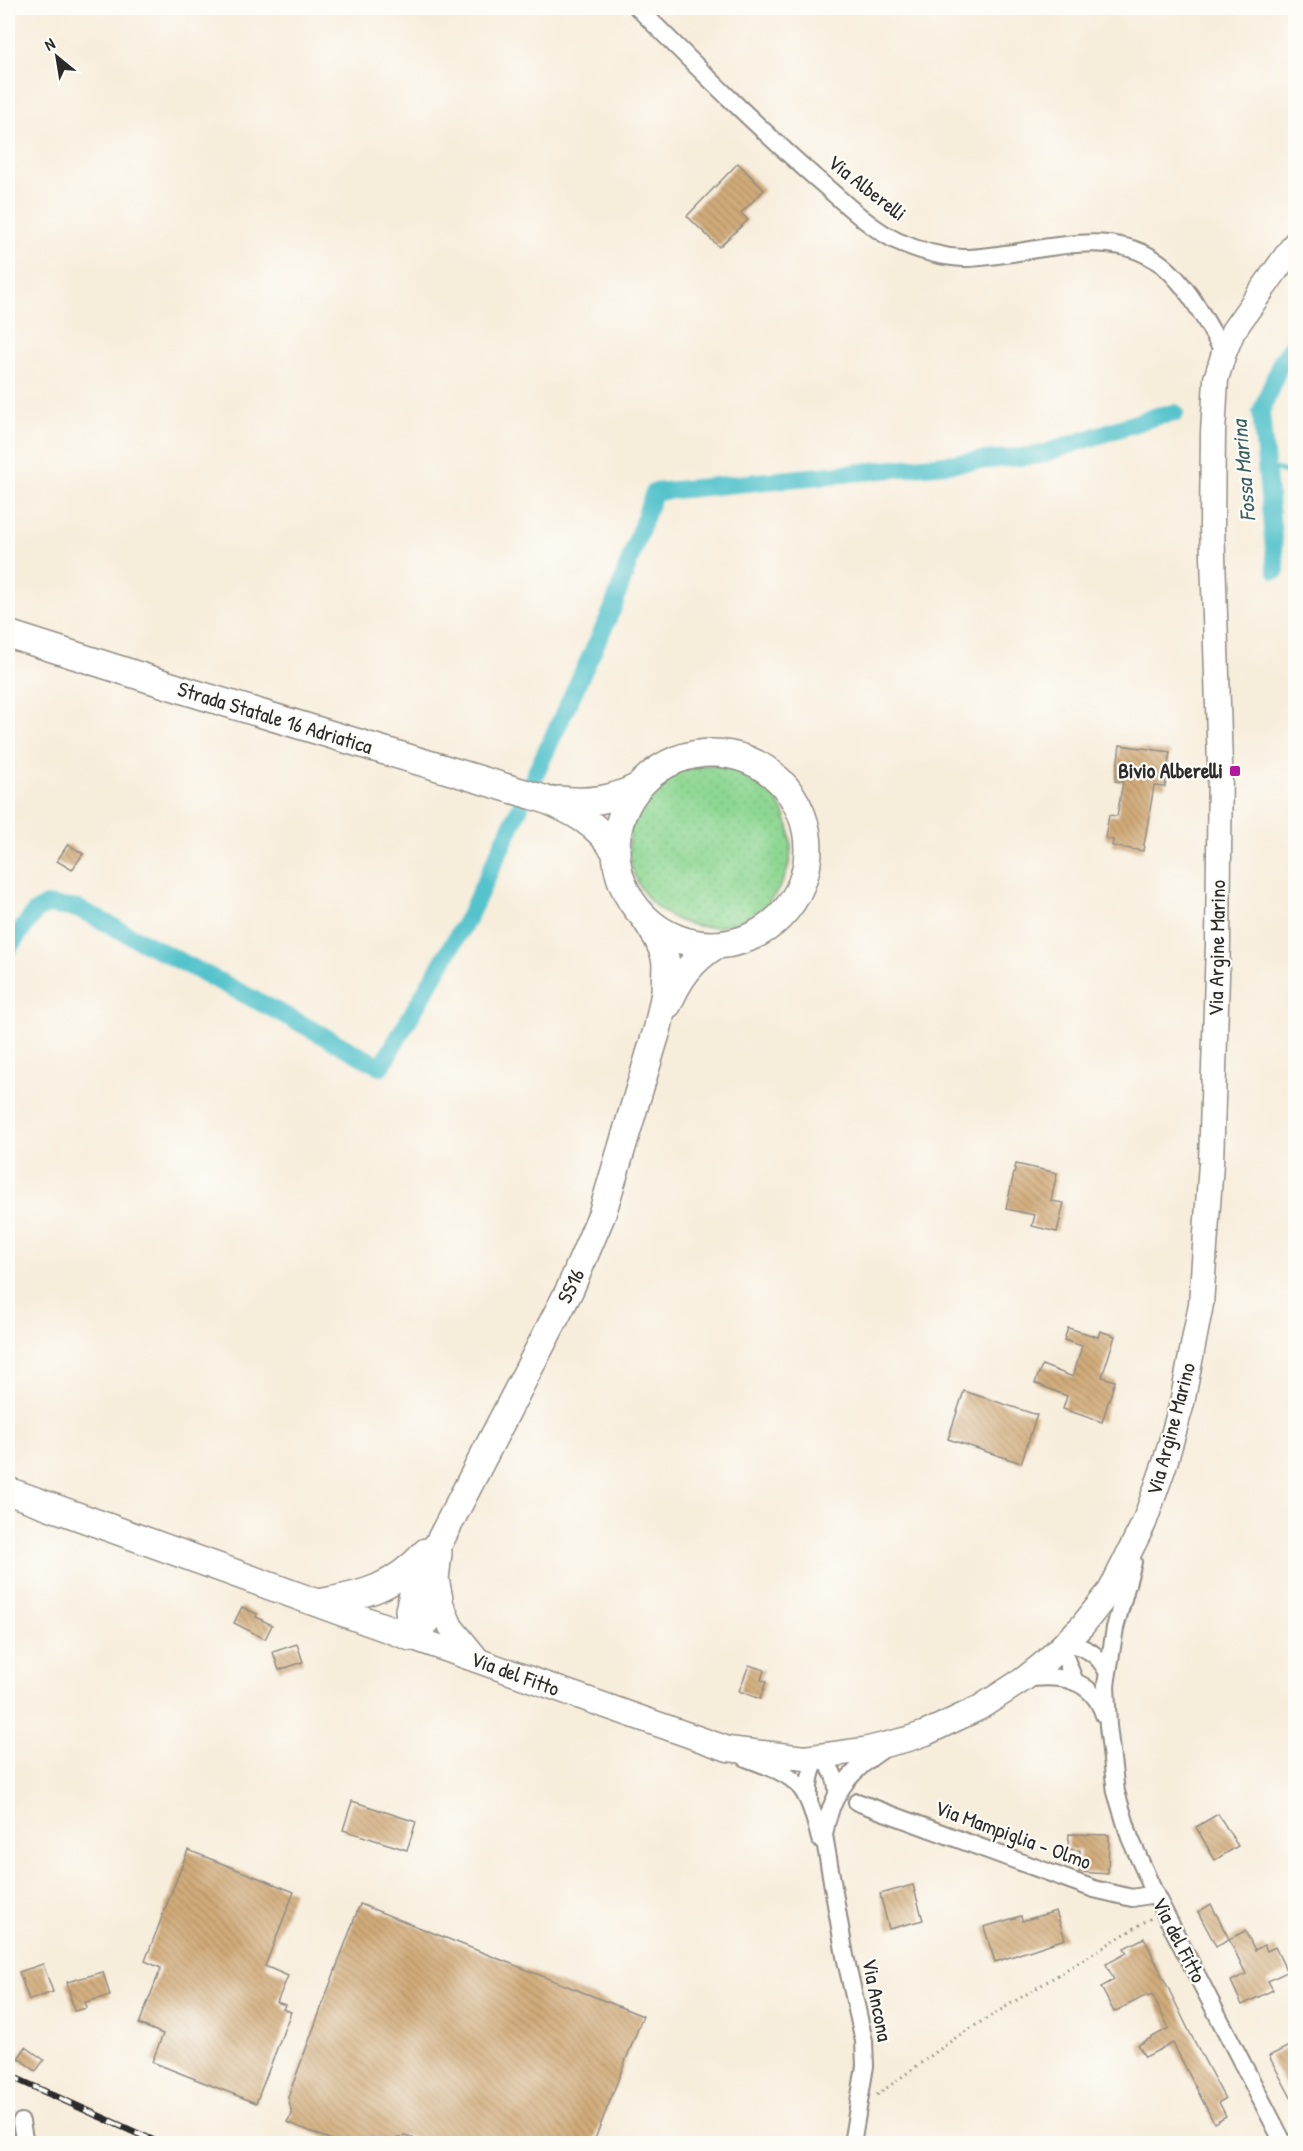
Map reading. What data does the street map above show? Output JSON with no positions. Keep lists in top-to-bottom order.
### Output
{
  "streets": {
    "main road": ["Strada Statale 16 Adriatica", "SS16", "Via del Fitto"],
    "street": [
      "Via Alberelli",
      "Via Argine Marino",
      "Via Mampiglia - Olmo",
      "Via Ancona"
    ]
  },
  "crossings": [
    ["Via Alberelli", "Via Argine Marino"],
    ["Strada Statale 16 Adriatica", "SS16"],
    ["Via Argine Marino", "Via del Fitto"],
    ["SS16", "Via del Fitto"],
    ["Via del Fitto", "Via Mampiglia - Olmo"],
    ["Via del Fitto", "Via Ancona"]
  ],
  "water": ["Fossa Marina"],
  "places": {
    "transit": ["Bivio Alberelli"]
  },
  "north": "top left"
}
